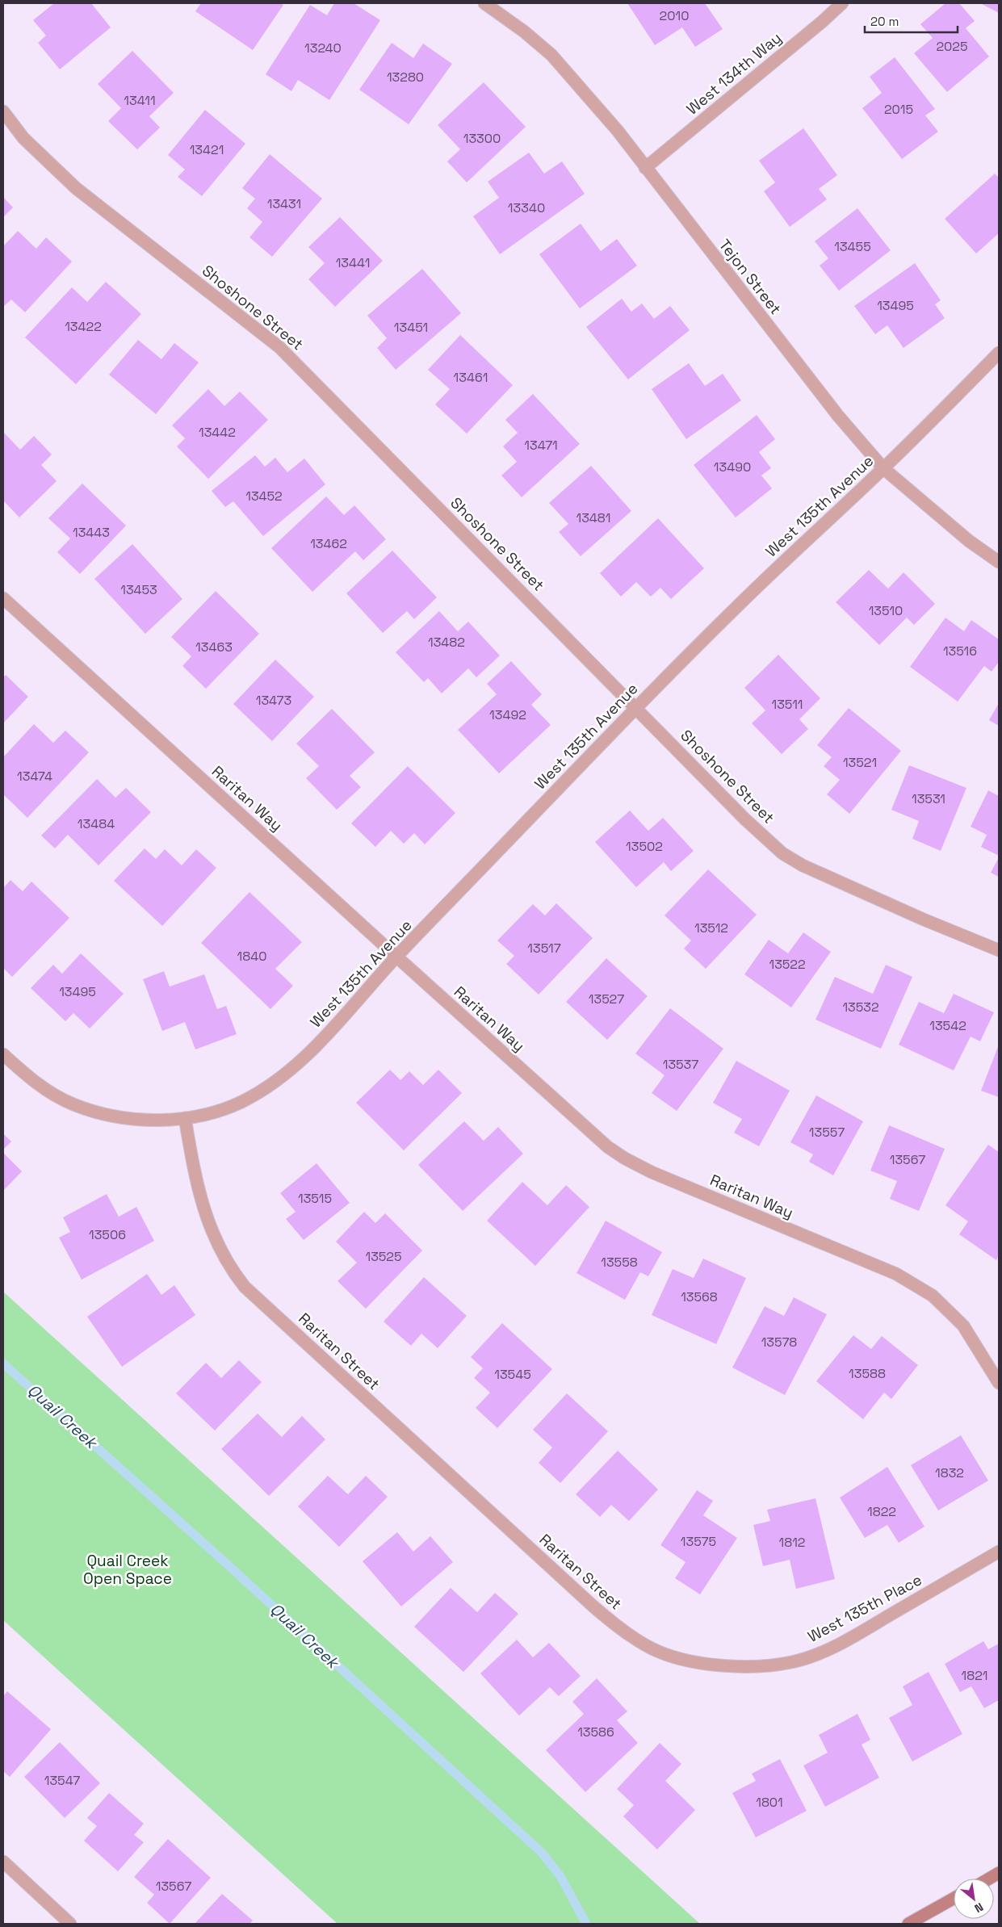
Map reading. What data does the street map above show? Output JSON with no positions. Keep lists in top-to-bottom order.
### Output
{
  "streets": {
    "street": [
      "West 134th Way",
      "Tejon Street",
      "Shoshone Street",
      "West 135th Avenue",
      "Raritan Way",
      "Raritan Street",
      "West 135th Place"
    ]
  },
  "crossings": [
    ["West 134th Way", "Tejon Street"],
    ["Tejon Street", "West 135th Avenue"],
    ["Shoshone Street", "West 135th Avenue"],
    ["West 135th Avenue", "Raritan Way"],
    ["West 135th Avenue", "Raritan Street"],
    ["Raritan Street", "West 135th Place"]
  ],
  "water": ["Quail Creek"],
  "parks": ["Quail Creek Open Space"],
  "house_numbers": [
    "2010",
    "2025",
    "13240",
    "13280",
    "13411",
    "2015",
    "13300",
    "13421",
    "13431",
    "13340",
    "13455",
    "13441",
    "13495",
    "13422",
    "13451",
    "13461",
    "13442",
    "13471",
    "13490",
    "13452",
    "13481",
    "13443",
    "13462",
    "13453",
    "13510",
    "13482",
    "13463",
    "13516",
    "13473",
    "13511",
    "13492",
    "13521",
    "13474",
    "13531",
    "13484",
    "13502",
    "13512",
    "13517",
    "1840",
    "13522",
    "13495",
    "13527",
    "13532",
    "13542",
    "13537",
    "13557",
    "13567",
    "13515",
    "13506",
    "13525",
    "13558",
    "13568",
    "13578",
    "13588",
    "13545",
    "1832",
    "1822",
    "13575",
    "1812",
    "1821",
    "13586",
    "13547",
    "1801",
    "13567"
  ],
  "scale_bar": "20 m",
  "north": "bottom right"
}
